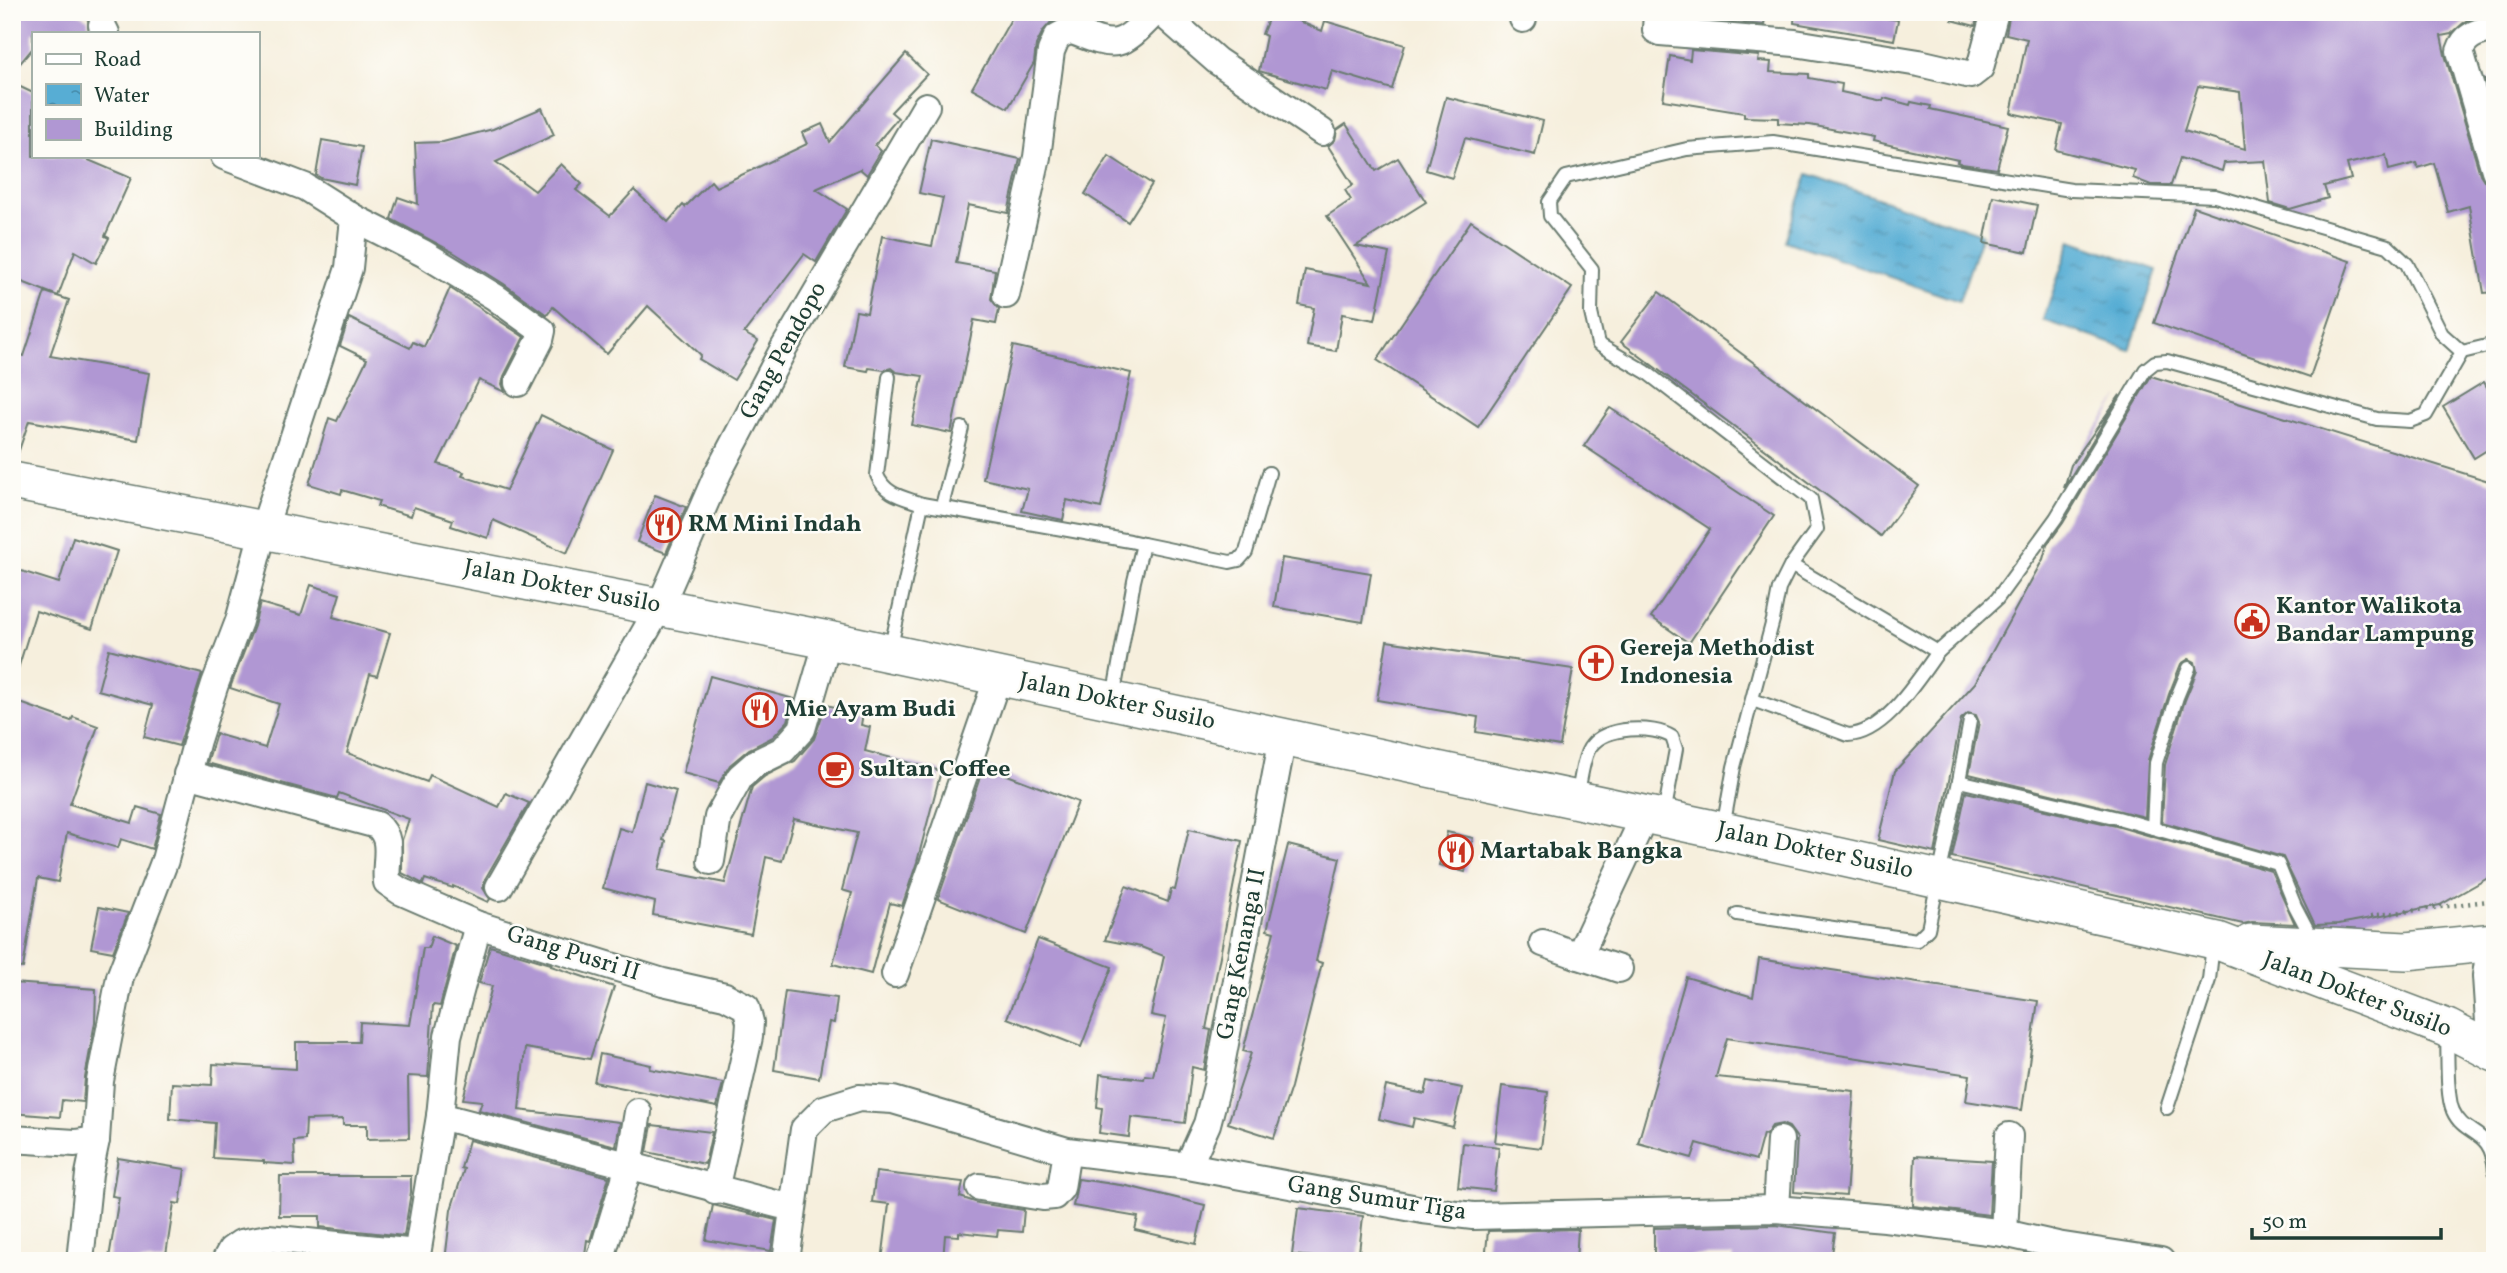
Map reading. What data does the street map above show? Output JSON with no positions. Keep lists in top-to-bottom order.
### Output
{
  "streets": {
    "main road": ["Jalan Dokter Susilo"],
    "street": [
      "Gang Pendopo",
      "Gang Pusri II",
      "Gang Kenanga II",
      "Gang Sumur Tiga"
    ]
  },
  "crossings": [
    ["Gang Pendopo", "Jalan Dokter Susilo"],
    ["Jalan Dokter Susilo", "Gang Kenanga II"],
    ["Gang Kenanga II", "Gang Sumur Tiga"]
  ],
  "places": {
    "restaurant": ["RM Mini Indah", "Mie Ayam Budi", "Martabak Bangka"],
    "public building": ["Kantor Walikota Bandar Lampung"],
    "church": ["Gereja Methodist Indonesia"],
    "cafe": ["Sultan Coffee"]
  },
  "legend": ["Road", "Water", "Building"],
  "scale_bar": "50 m"
}
